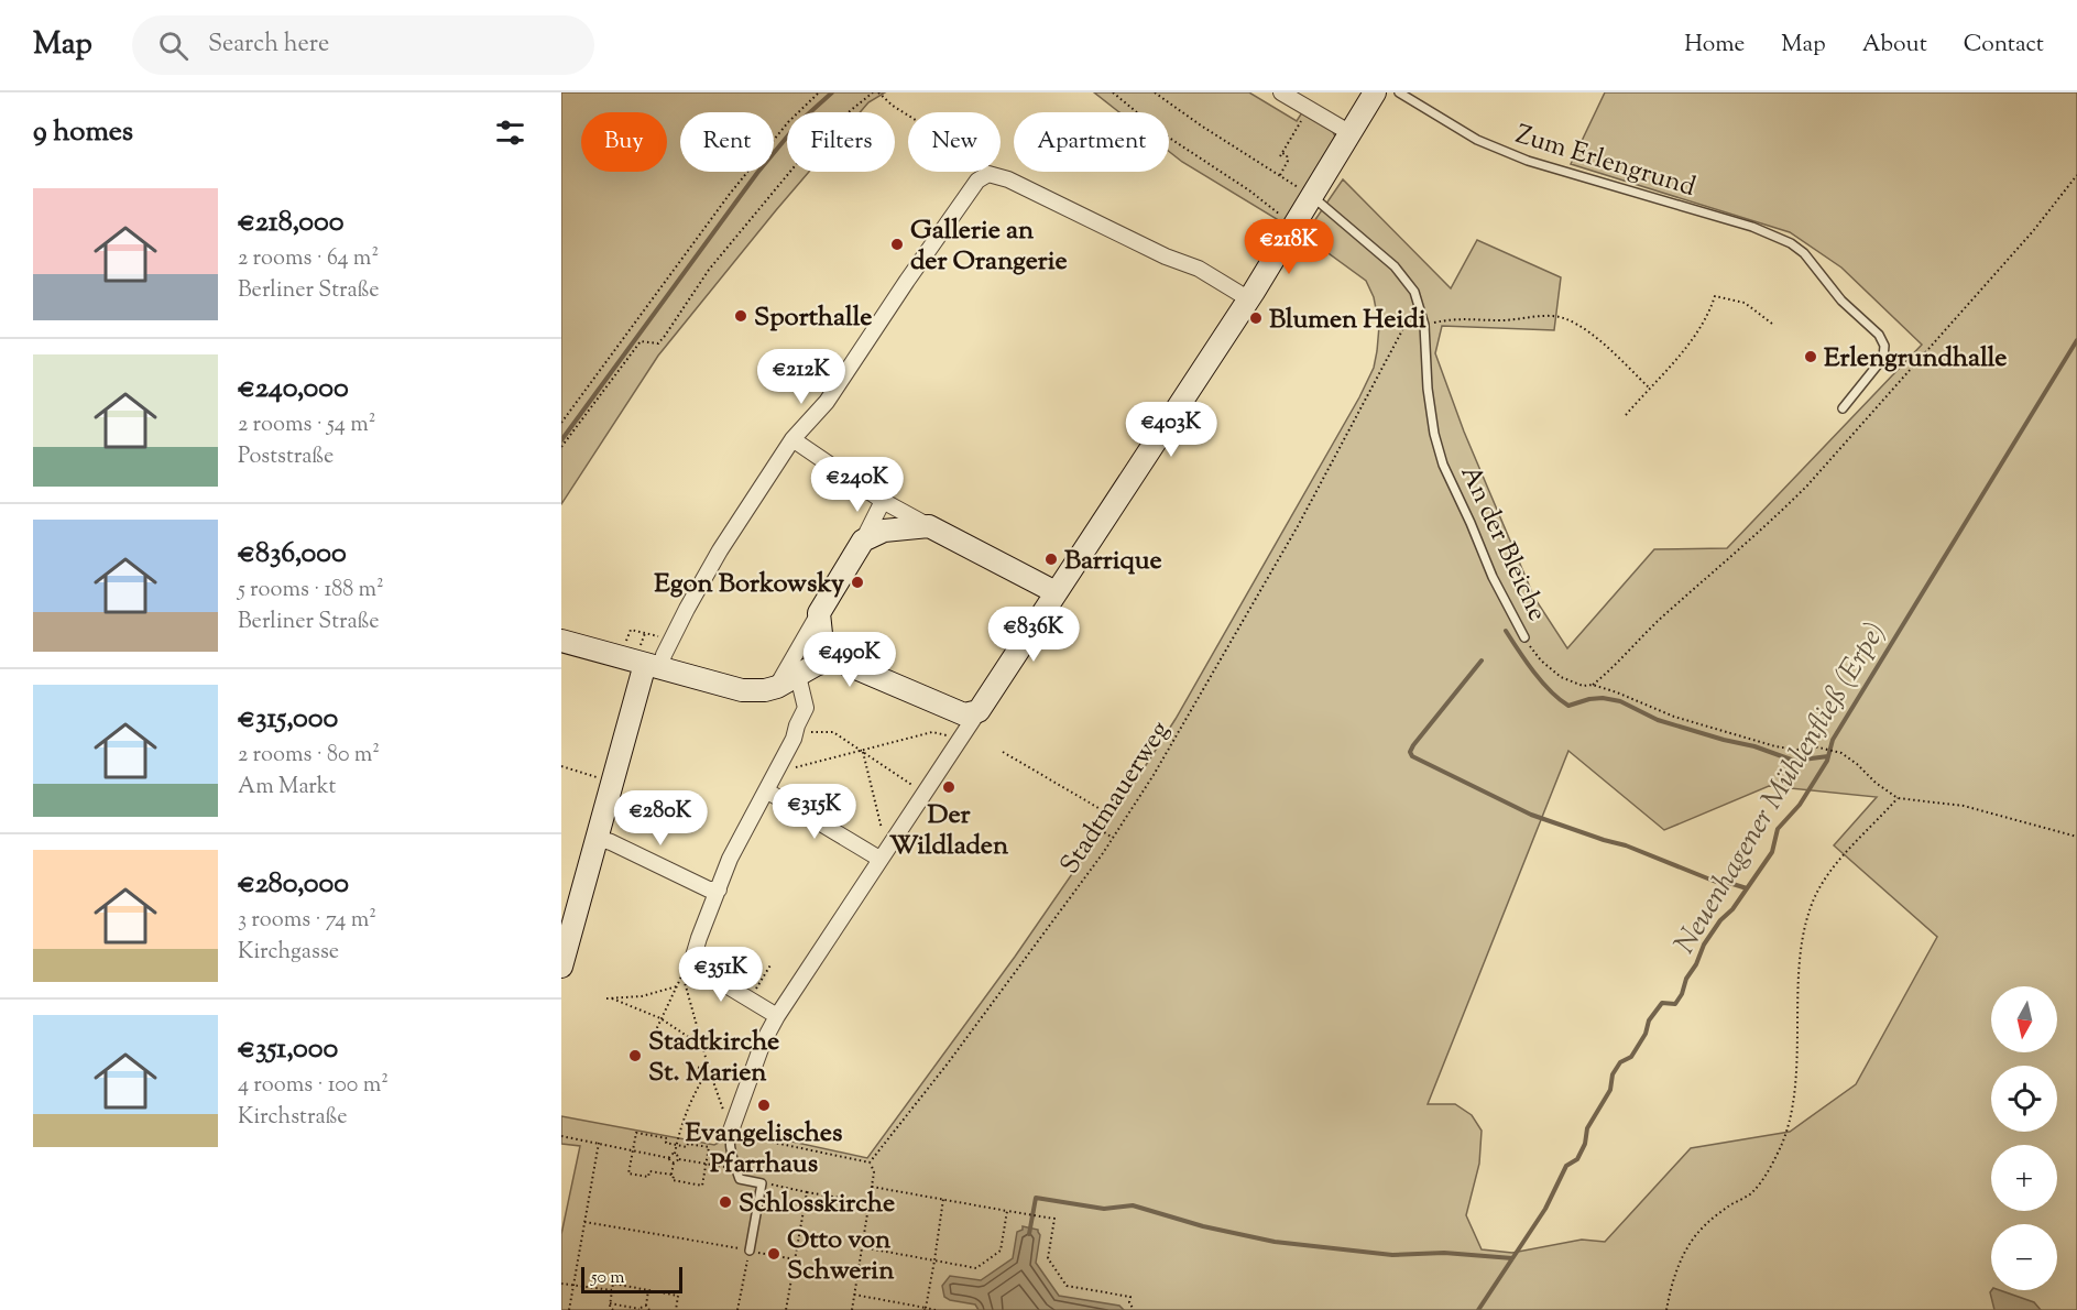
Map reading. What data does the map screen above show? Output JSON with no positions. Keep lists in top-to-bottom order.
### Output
{
  "streets": {
    "lane": ["Zum Erlengrund", "An der Bleiche"],
    "path": ["Stadtmauerweg"]
  },
  "crossings": [
    ["An der Bleiche", "Stadtmauerweg"]
  ],
  "water": ["Neuenhagener Mühlenfließ (Erpe)"],
  "places": [
    "Gallerie an der Orangerie",
    "Sporthalle",
    "Blumen Heidi",
    "Erlengrundhalle",
    "Barrique",
    "Egon Borkowsky",
    "Der Wildladen",
    "Stadtkirche St. Marien",
    "Evangelisches Pfarrhaus",
    "Schlosskirche",
    "Otto von Schwerin"
  ],
  "scale_bar": "50 m",
  "north": "bottom",
  "page": {
    "header": "Map",
    "search": "Search here",
    "nav": [
      "Home",
      "Map",
      "About",
      "Contact"
    ],
    "heading": "9 homes",
    "chip": [
      "Buy",
      "Rent",
      "Filters",
      "New",
      "Apartment"
    ],
    "list": [
      {
        "name": "€218,000",
        "note": "2 rooms · 64 m² · Berliner Straße"
      },
      {
        "name": "€240,000",
        "note": "2 rooms · 54 m² · Poststraße"
      },
      {
        "name": "€836,000",
        "note": "5 rooms · 188 m² · Berliner Straße"
      },
      {
        "name": "€315,000",
        "note": "2 rooms · 80 m² · Am Markt"
      },
      {
        "name": "€280,000",
        "note": "3 rooms · 74 m² · Kirchgasse"
      },
      {
        "name": "€351,000",
        "note": "4 rooms · 100 m² · Kirchstraße"
      }
    ],
    "price": [
      "€218K",
      "€212K",
      "€403K",
      "€240K",
      "€836K",
      "€490K",
      "€315K",
      "€280K",
      "€351K"
    ],
    "map_buttons": ["+", "−"],
    "scale": "50 m"
  }
}
